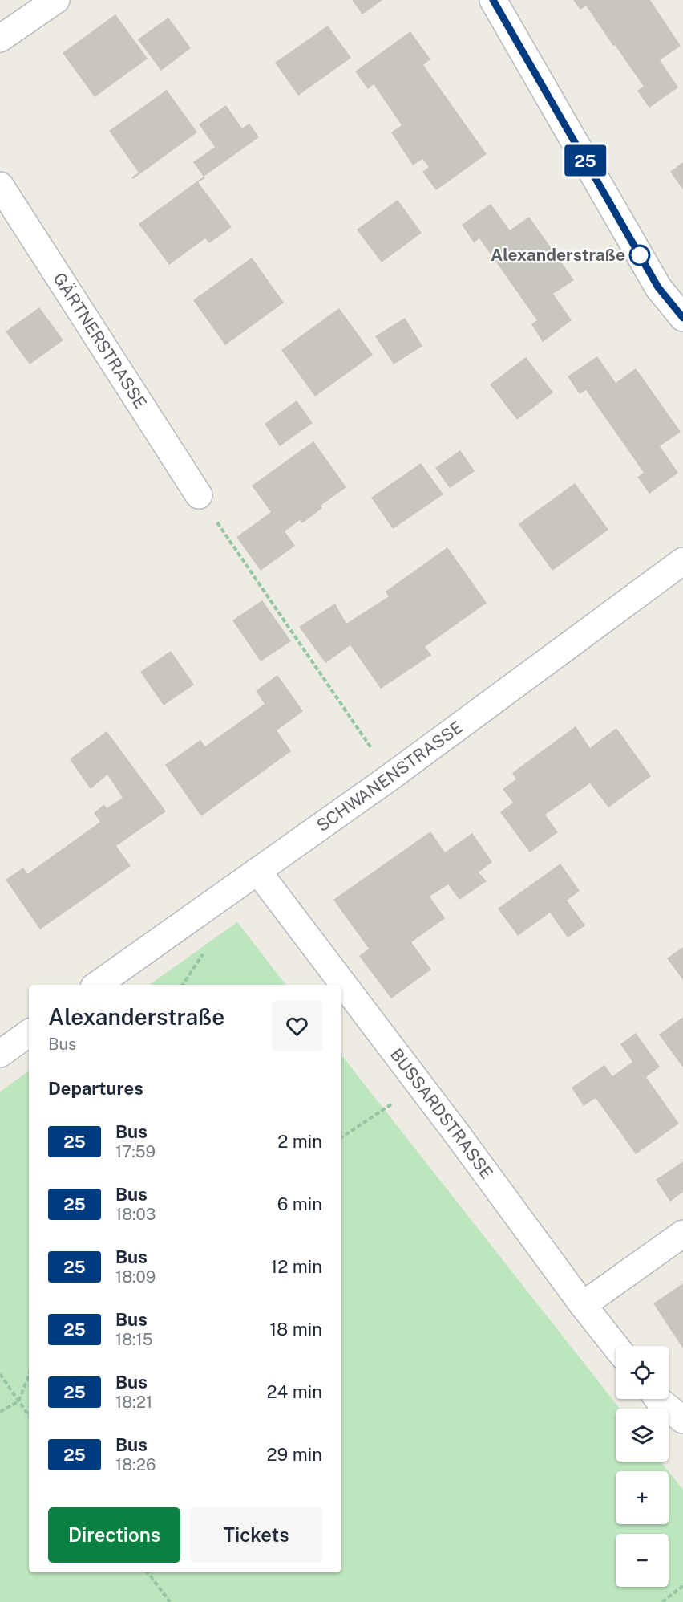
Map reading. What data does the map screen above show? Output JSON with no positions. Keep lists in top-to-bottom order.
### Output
{
  "streets": {
    "street": ["GÄRTNERSTRASSE", "SCHWANENSTRASSE", "BUSSARDSTRASSE"]
  },
  "crossings": [
    ["SCHWANENSTRASSE", "BUSSARDSTRASSE"]
  ],
  "places": ["Alexanderstraße"],
  "lines": ["bus line 25"],
  "page": {
    "on_map": "25",
    "heading": [
      ["Alexanderstraße", "Bus"],
      "Departures"
    ],
    "list": [
      {
        "mark": "25",
        "name": "Bus",
        "note": "17:59",
        "value": "2 min"
      },
      {
        "mark": "25",
        "name": "Bus",
        "note": "18:03",
        "value": "6 min"
      },
      {
        "mark": "25",
        "name": "Bus",
        "note": "18:09",
        "value": "12 min"
      },
      {
        "mark": "25",
        "name": "Bus",
        "note": "18:15",
        "value": "18 min"
      },
      {
        "mark": "25",
        "name": "Bus",
        "note": "18:21",
        "value": "24 min"
      },
      {
        "mark": "25",
        "name": "Bus",
        "note": "18:26",
        "value": "29 min"
      }
    ],
    "map_buttons": ["+", "−"],
    "buttons": ["Directions", "Tickets"]
  }
}
